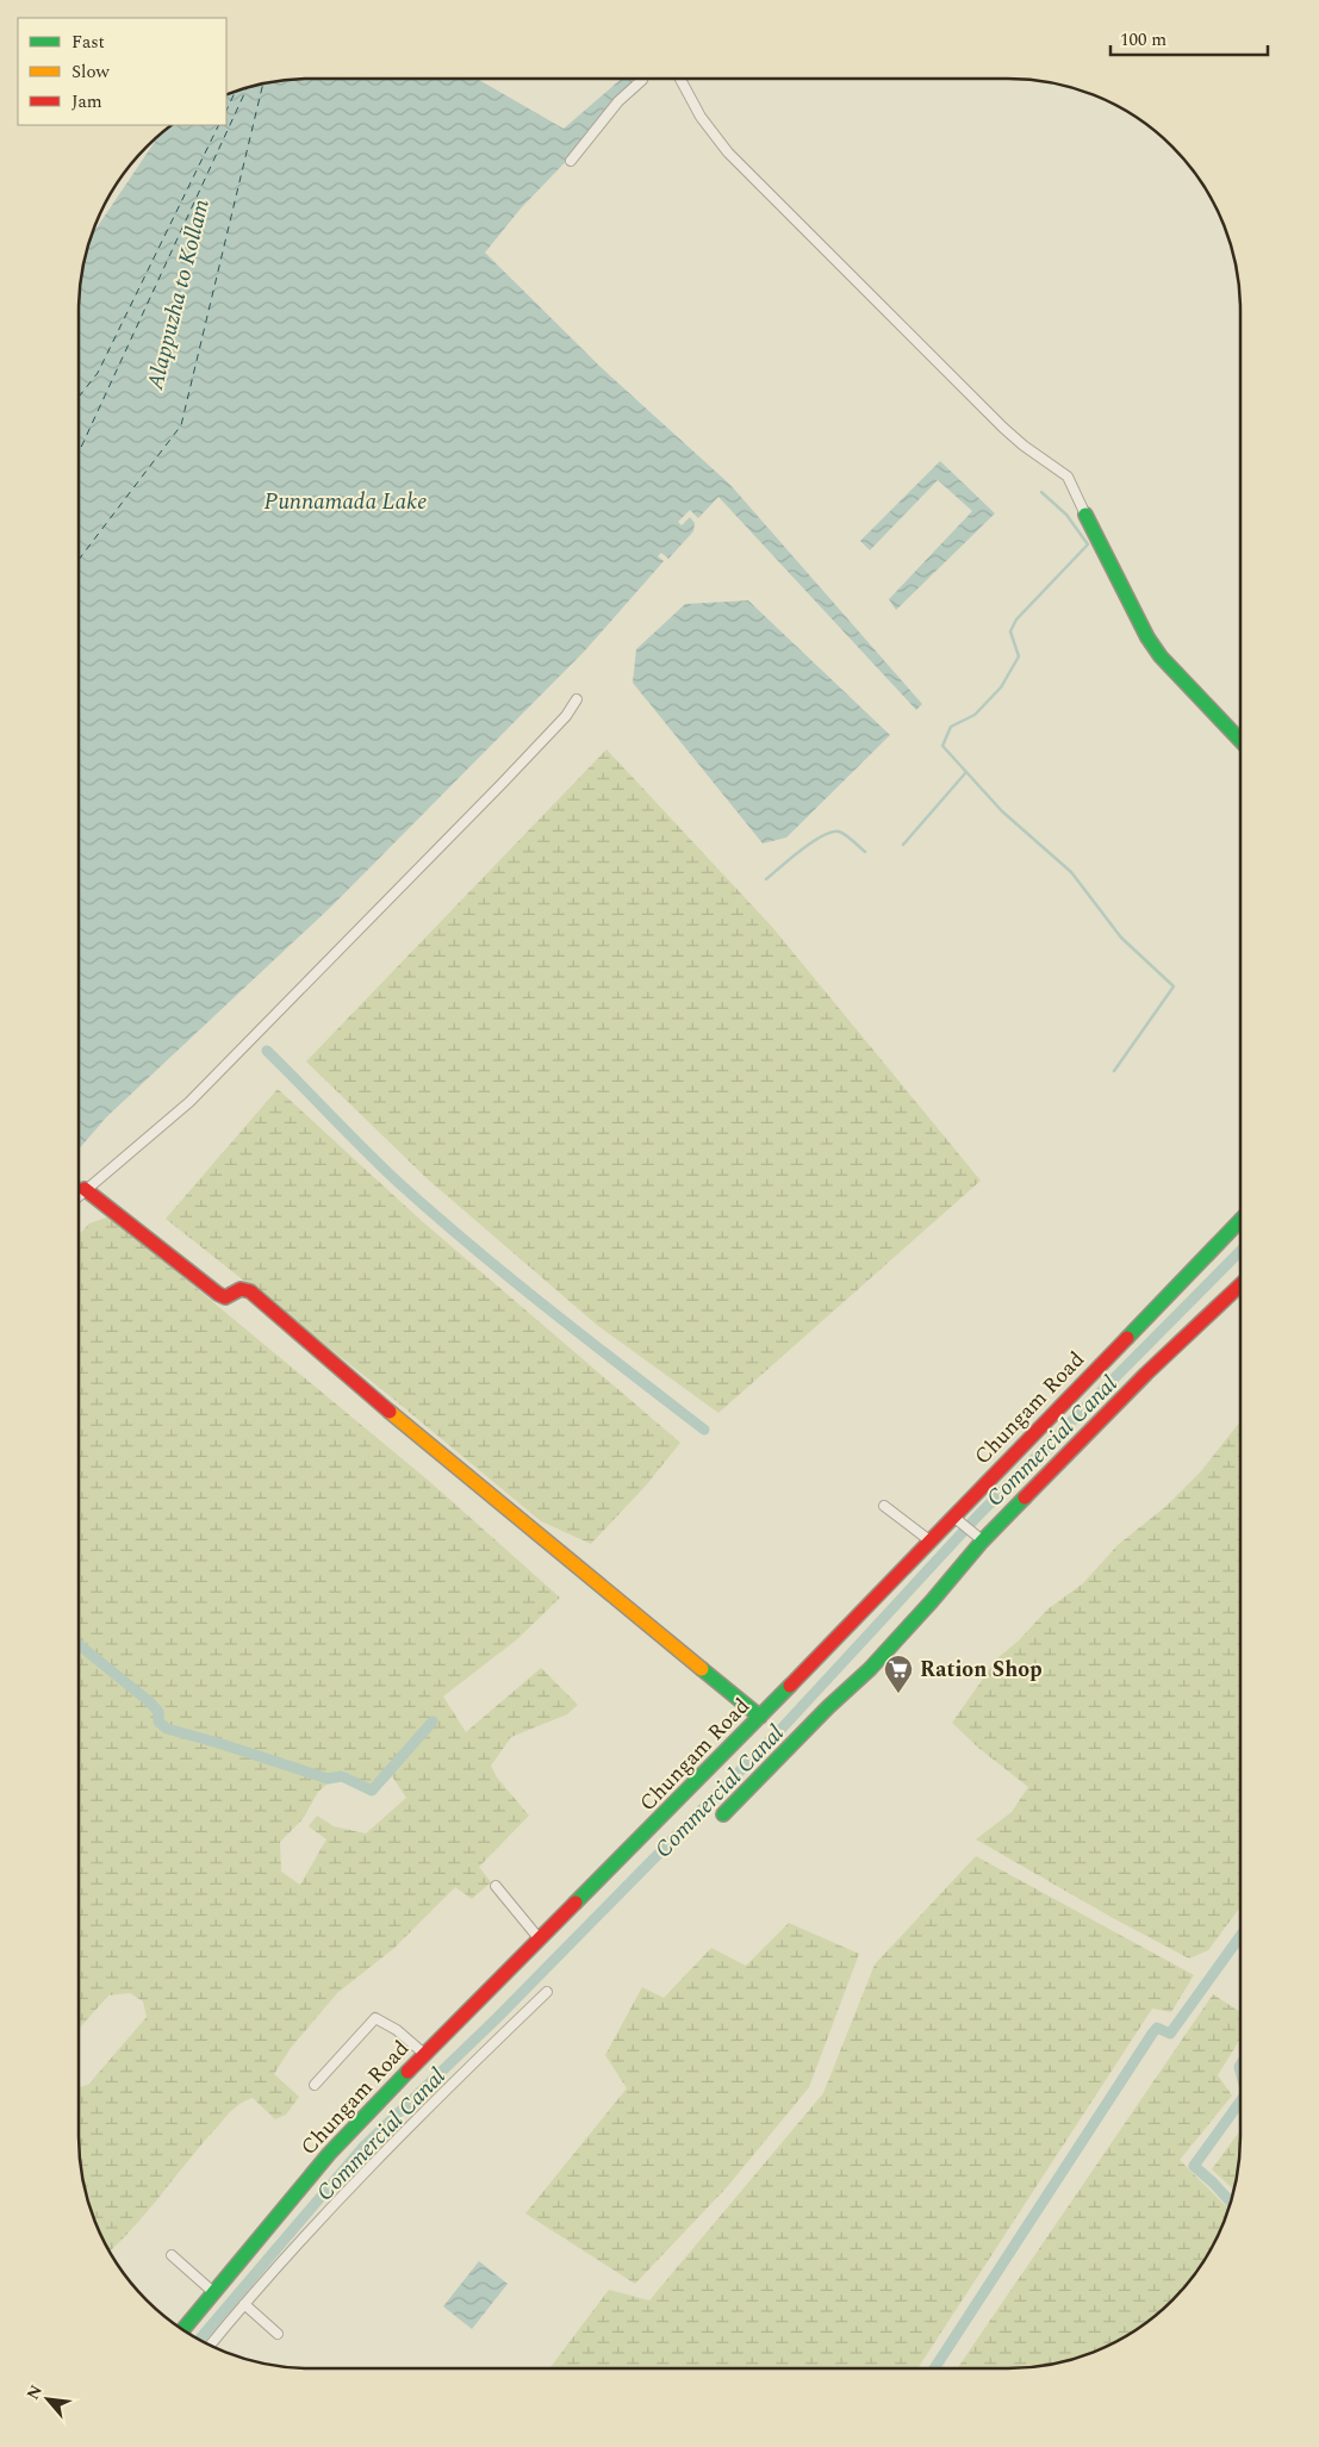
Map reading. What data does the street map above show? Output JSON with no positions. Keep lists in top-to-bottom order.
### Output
{
  "streets": {
    "street": ["Chungam Road"]
  },
  "water": ["Alappuzha to Kollam", "Punnamada Lake", "Commercial Canal"],
  "places": {
    "supermarket": ["Ration Shop"]
  },
  "legend": ["Fast", "Slow", "Jam"],
  "scale_bar": "100 m",
  "north": "top left"
}
